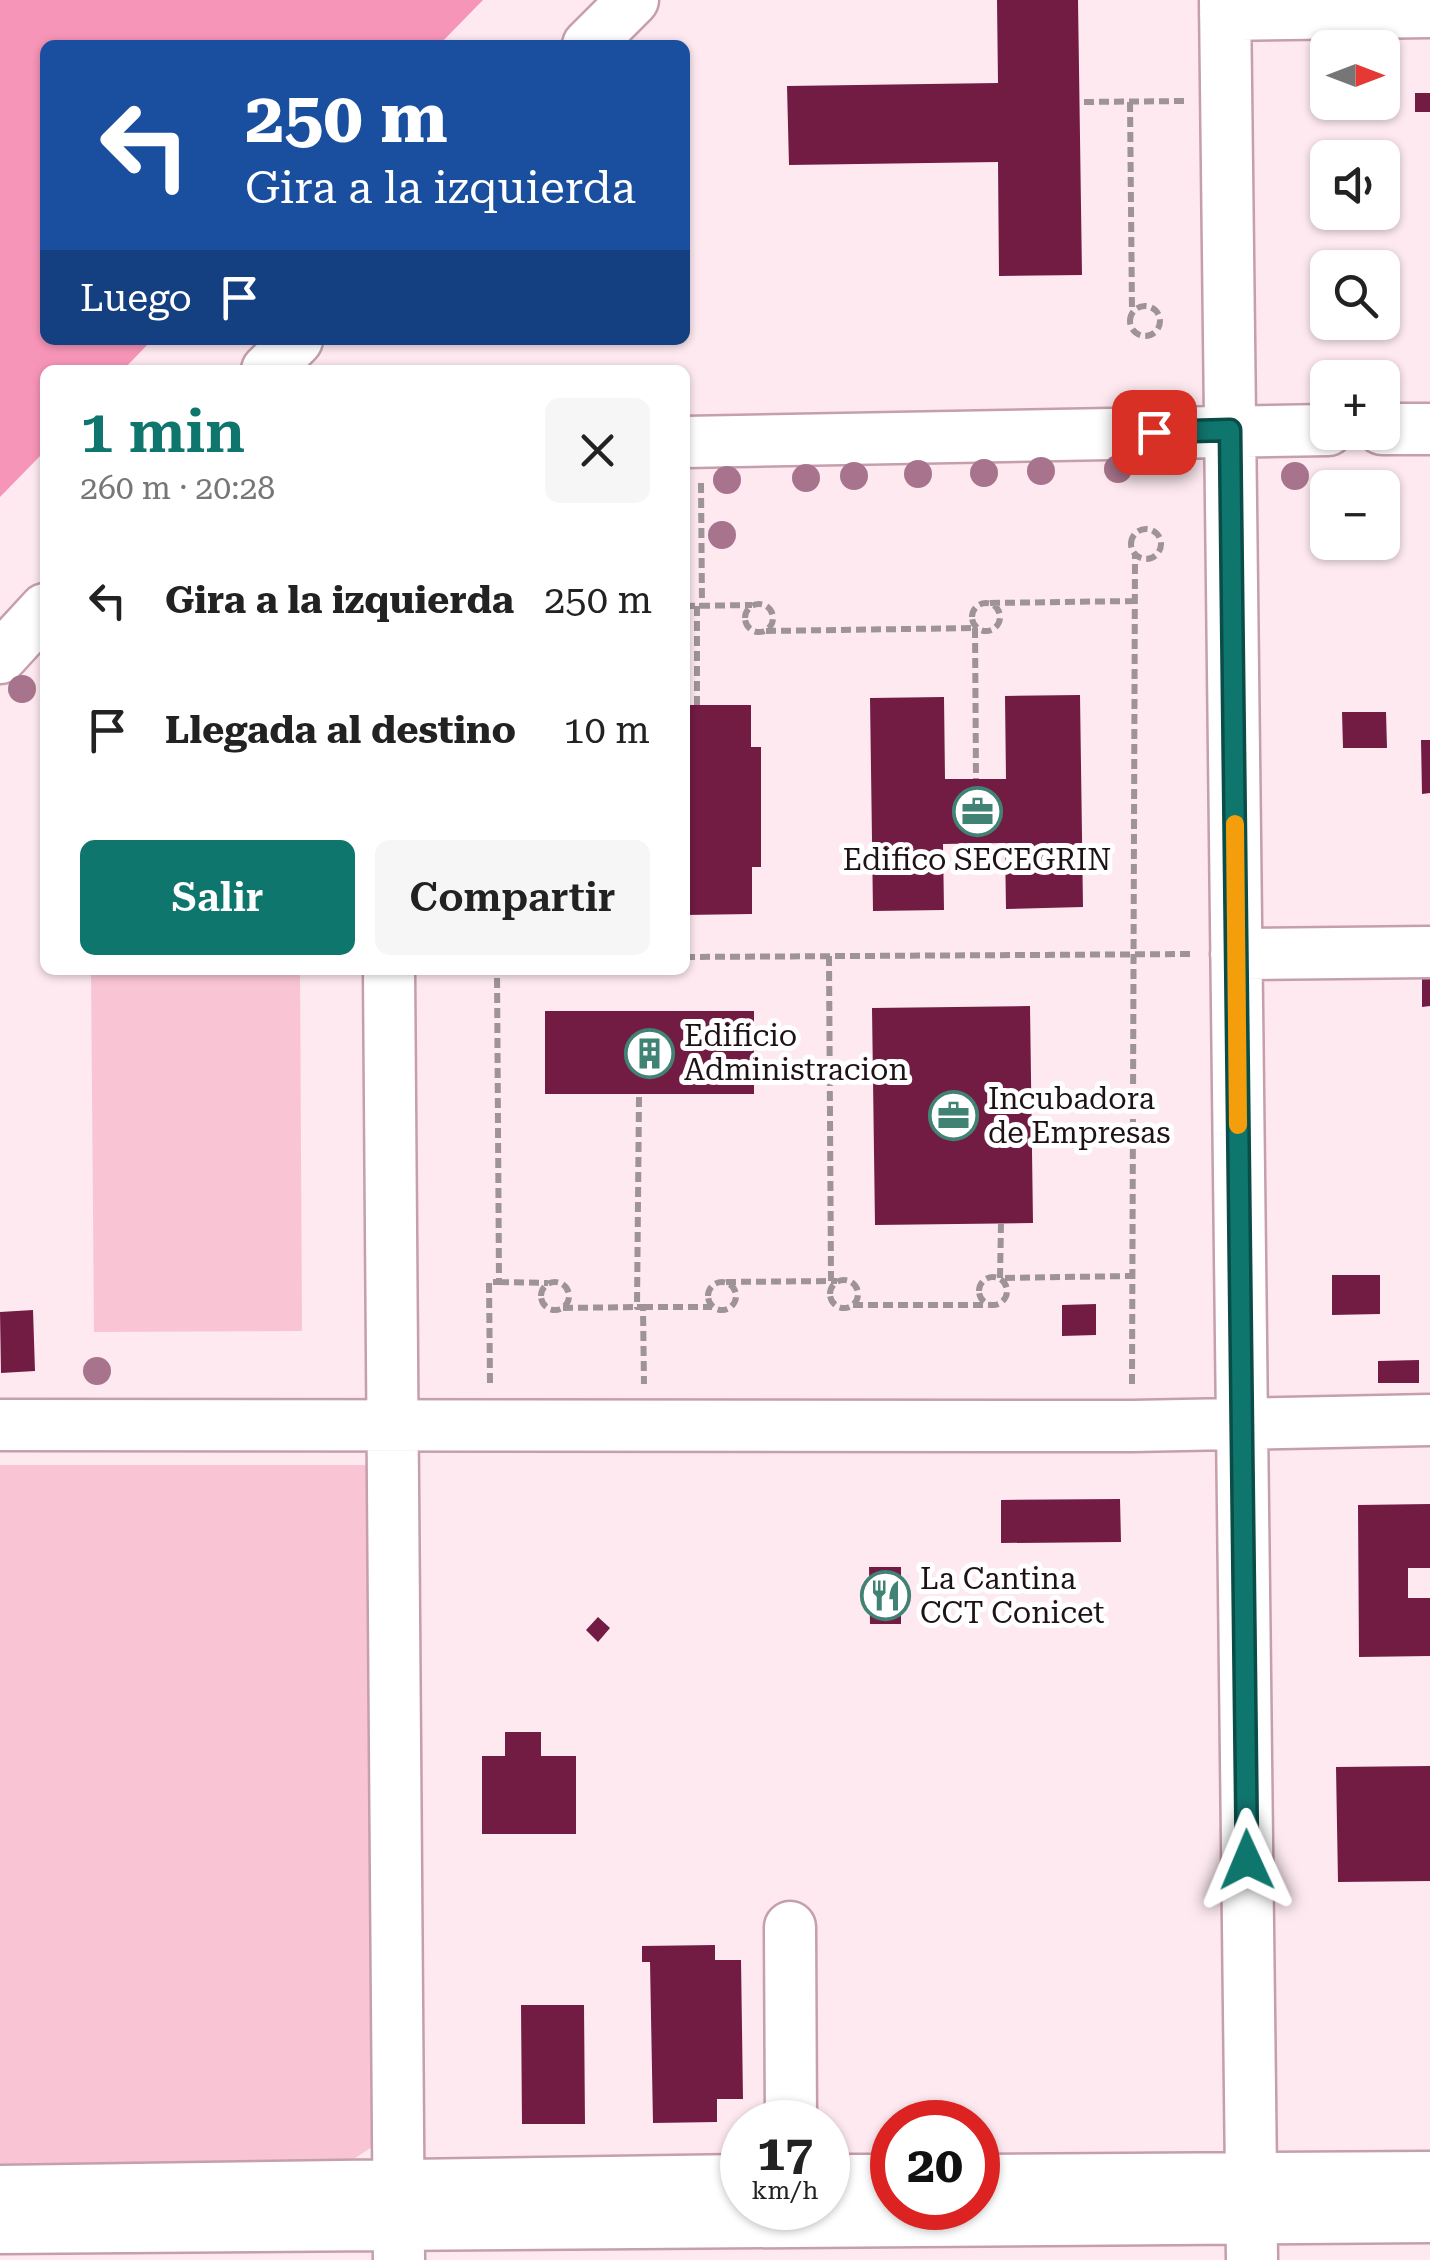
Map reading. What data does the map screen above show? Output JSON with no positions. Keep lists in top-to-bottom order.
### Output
{
  "places": {
    "office": ["Edifico SECEGRIN", "Incubadora de Empresas"],
    "building": ["Edificio Administracion"],
    "restaurant": ["La Cantina CCT Conicet"]
  },
  "north": "right",
  "page": {
    "map_buttons": ["+", "−"],
    "turn": ["250 m", "Gira a la izquierda"],
    "then": "Luego",
    "heading": ["1 min", "260 m · 20:28"],
    "list": [
      {
        "name": "Gira a la izquierda",
        "value": "250 m"
      },
      {
        "name": "Llegada al destino",
        "value": "10 m"
      }
    ],
    "buttons": ["Salir", "Compartir"],
    "speed": "17 km/h",
    "limit": "20"
  }
}
